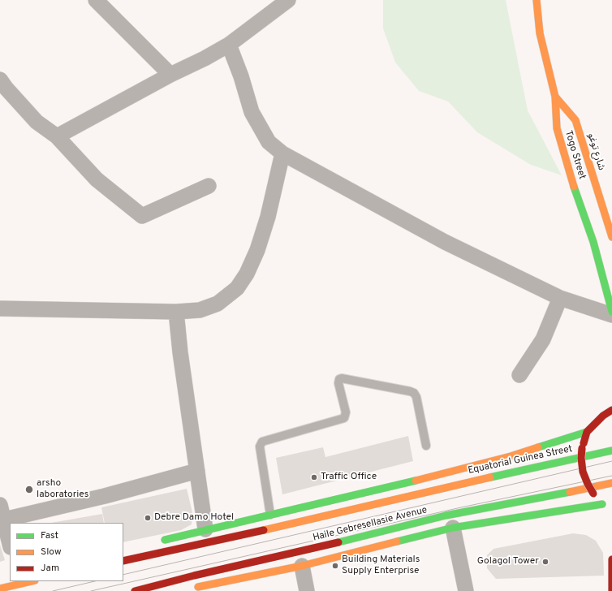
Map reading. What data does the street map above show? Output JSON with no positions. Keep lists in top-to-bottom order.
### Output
{
  "streets": {
    "main road": [
      "شارع توغو",
      "Togo Street",
      "Equatorial Guinea Street",
      "Haile Gebresellasie Avenue"
    ]
  },
  "crossings": [
    ["شارع توغو", "Togo Street"],
    ["Equatorial Guinea Street", "Haile Gebresellasie Avenue"]
  ],
  "places": [
    "Traffic Office",
    "arsho laboratories",
    "Debre Damo Hotel",
    "Golagol Tower",
    "Building Materials Supply Enterprise"
  ],
  "legend": ["Fast", "Slow", "Jam"]
}
